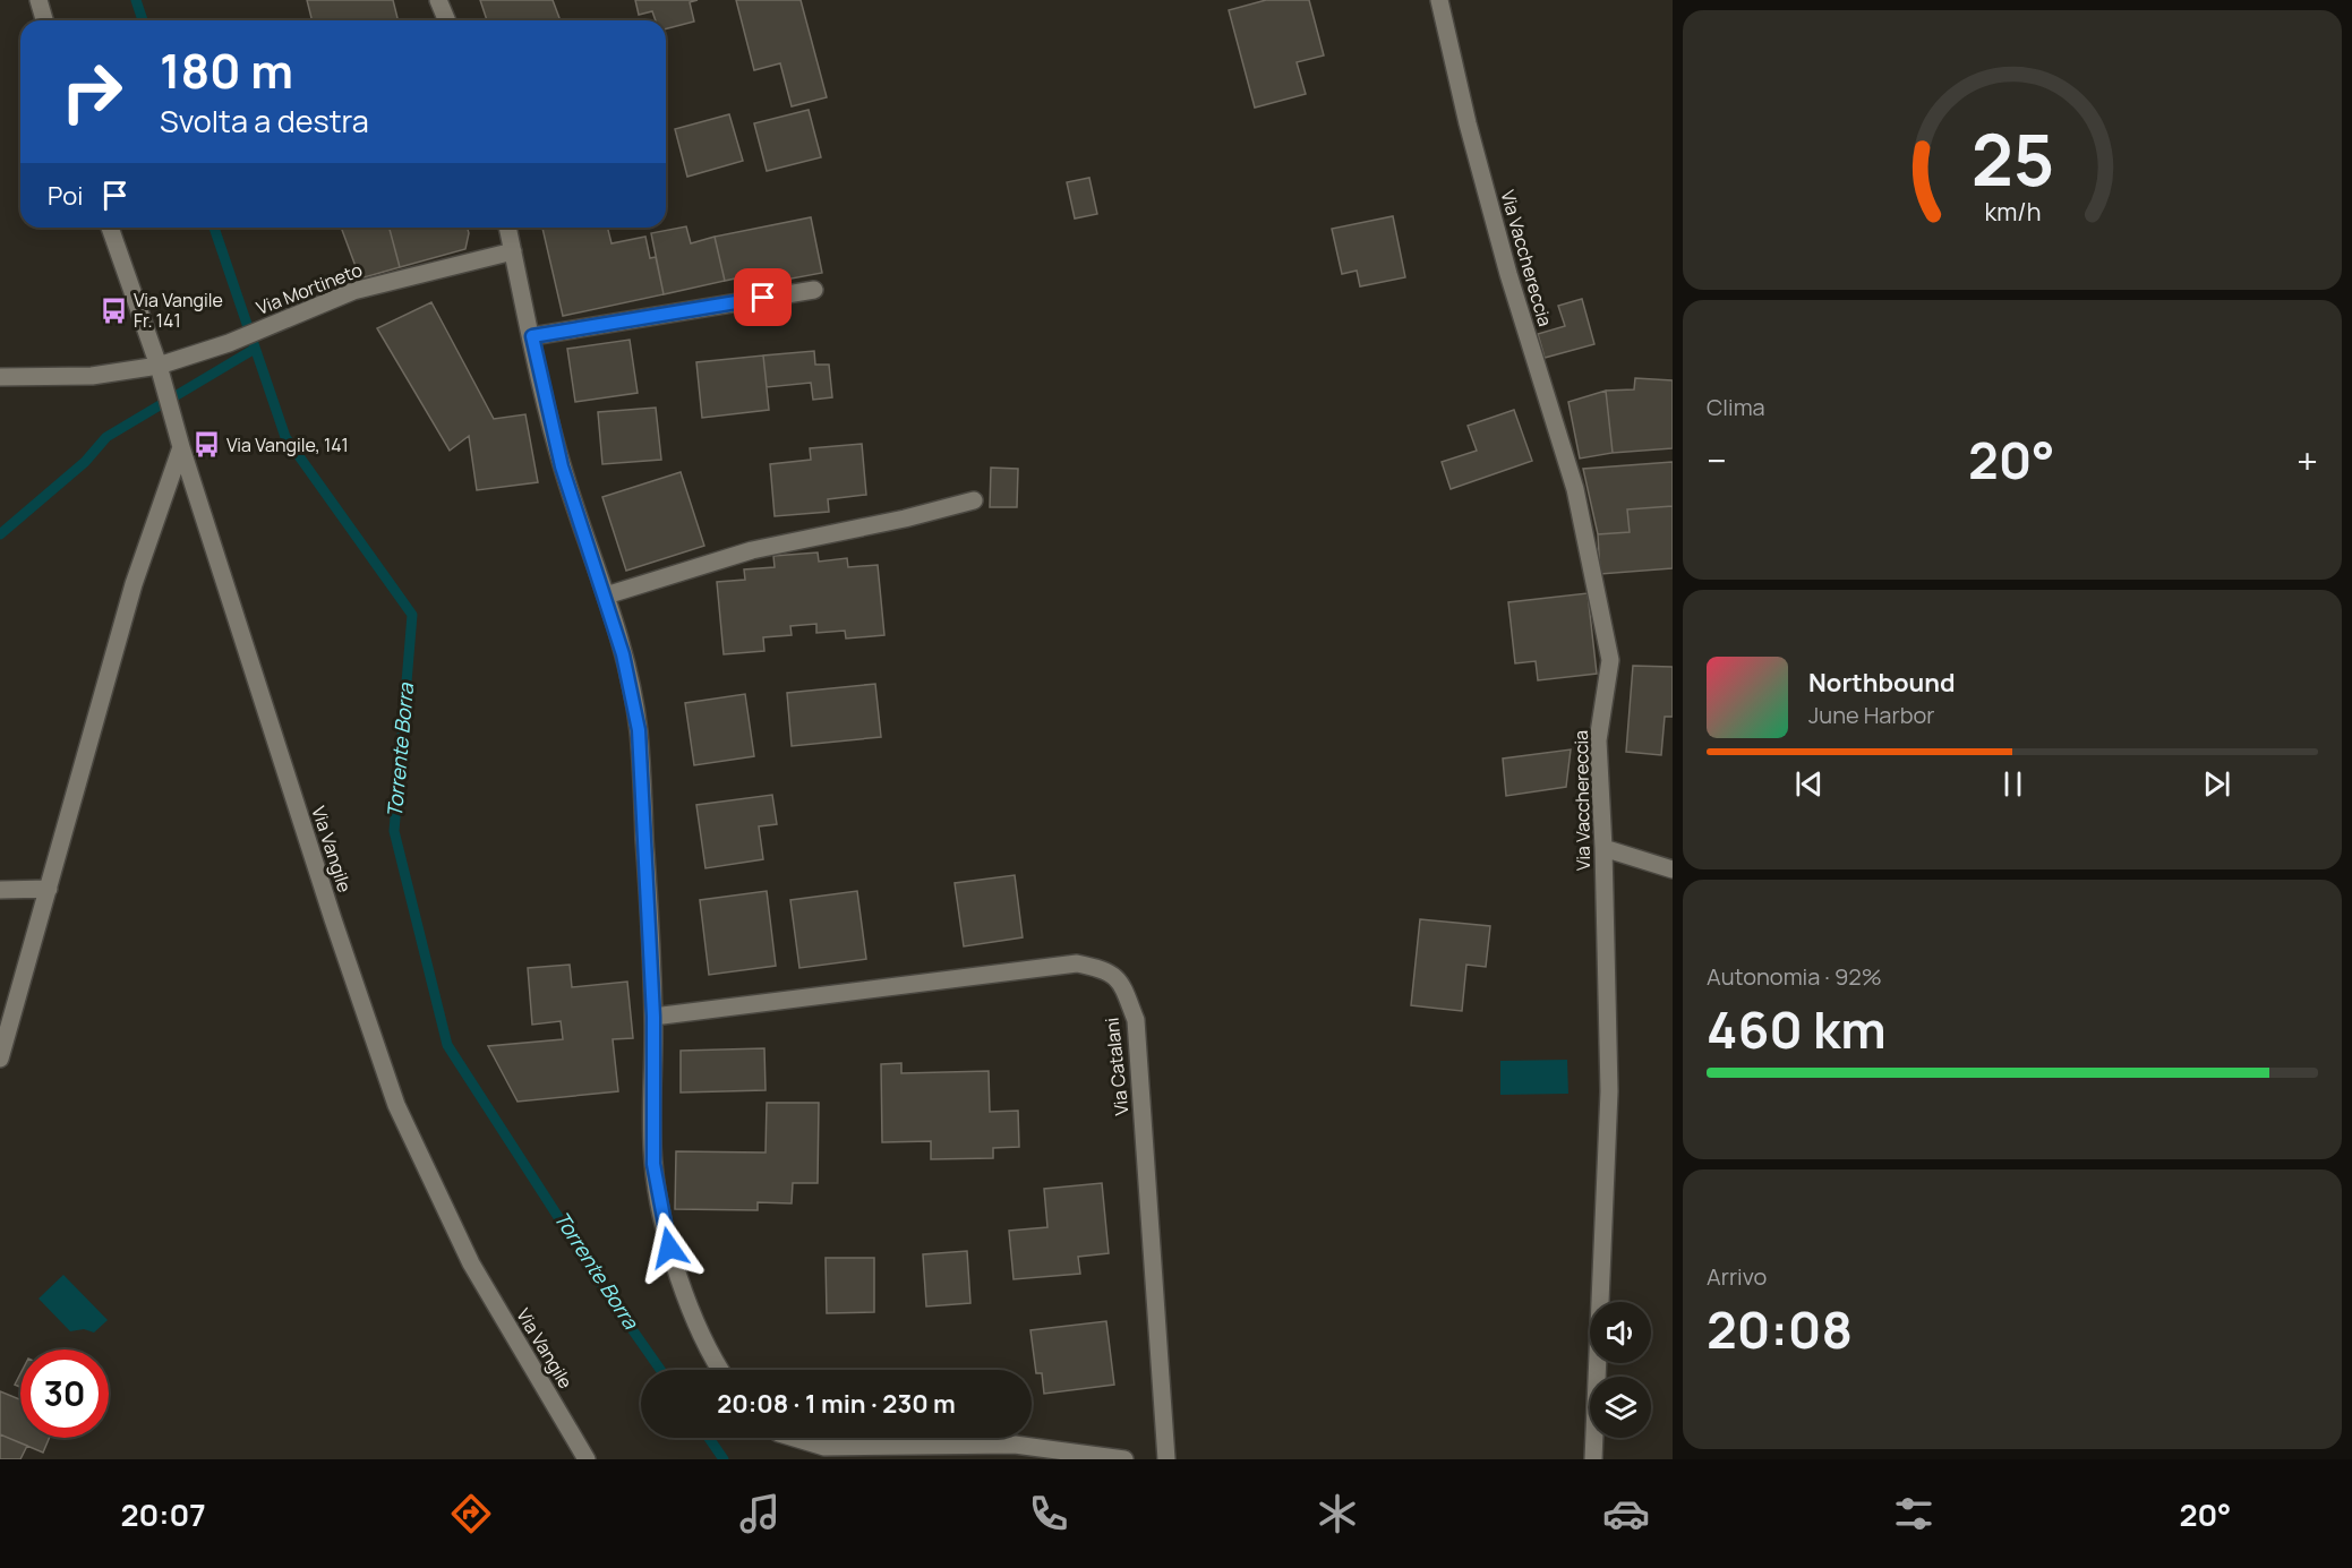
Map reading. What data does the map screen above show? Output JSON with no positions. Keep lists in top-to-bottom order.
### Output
{
  "streets": {
    "street": [
      "Via Vacchereccia",
      "Via Mortineto",
      "Via Vangile",
      "Via Catalani"
    ]
  },
  "crossings": [
    ["Via Mortineto", "Via Vangile"]
  ],
  "water": ["Torrente Borra"],
  "places": {
    "bus stop": ["Via Vangile Fr. 141", "Via Vangile, 141"]
  },
  "page": {
    "turn": ["180 m", "Svolta a destra"],
    "then": "Poi",
    "tile": [
      "Clima",
      ["Autonomia · 92%", "460 km"],
      ["Arrivo", "20:08"]
    ],
    "heat": ["−", "20°", "+"],
    "song": ["Northbound", "June Harbor"],
    "limit": "30",
    "trip": "20:08 · 1 min · 230 m",
    "tabs": ["20:07", "20°"],
    "gauge": ["25", "km/h"]
  }
}
